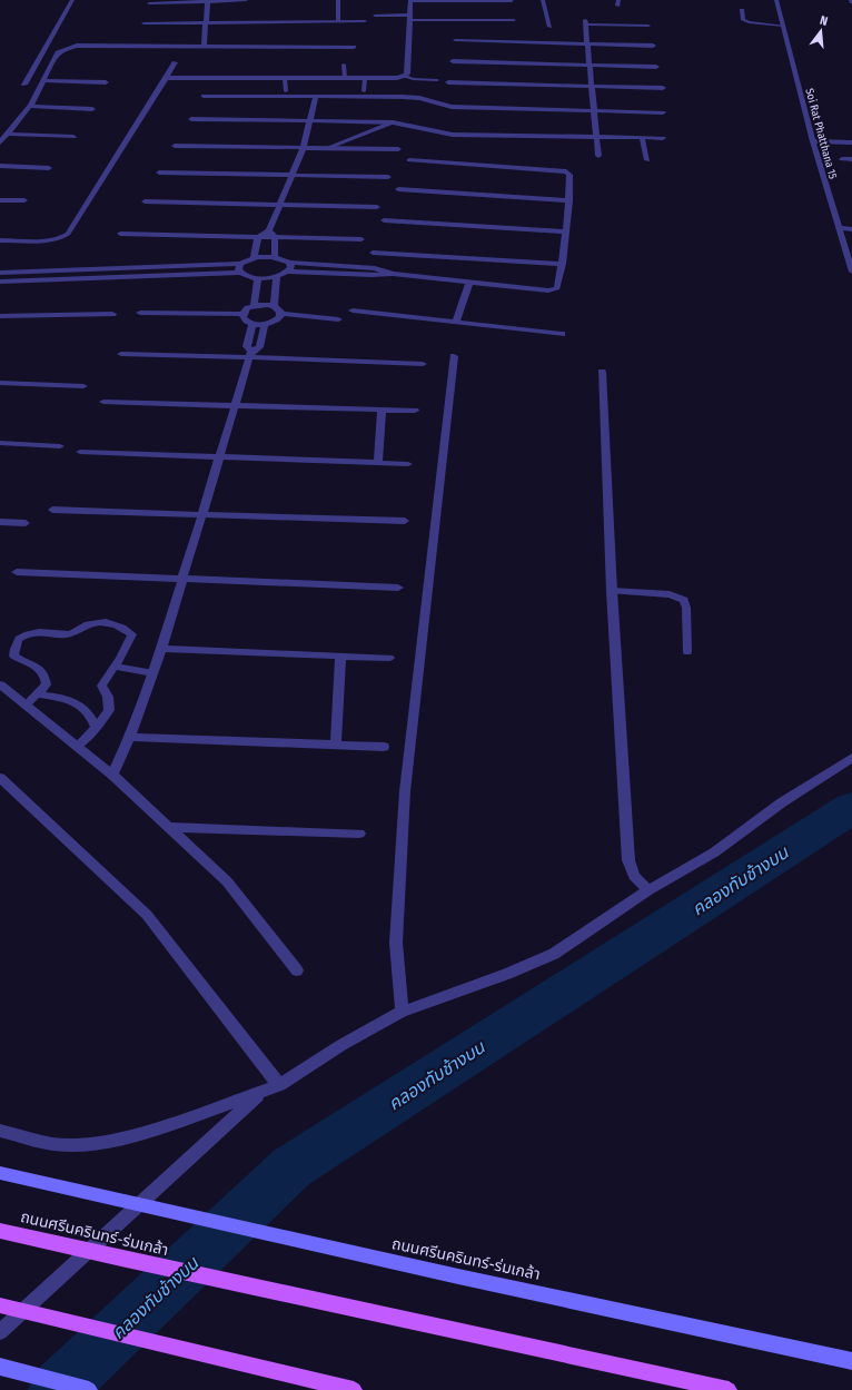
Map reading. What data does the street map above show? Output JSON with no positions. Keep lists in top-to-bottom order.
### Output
{
  "streets": {
    "main road": ["ถนนศรีนครินทร์-ร่มเกล้า"],
    "street": ["Soi Rat Phatthana 15"]
  },
  "water": ["คลองทับช้างบน"],
  "north": "top"
}
